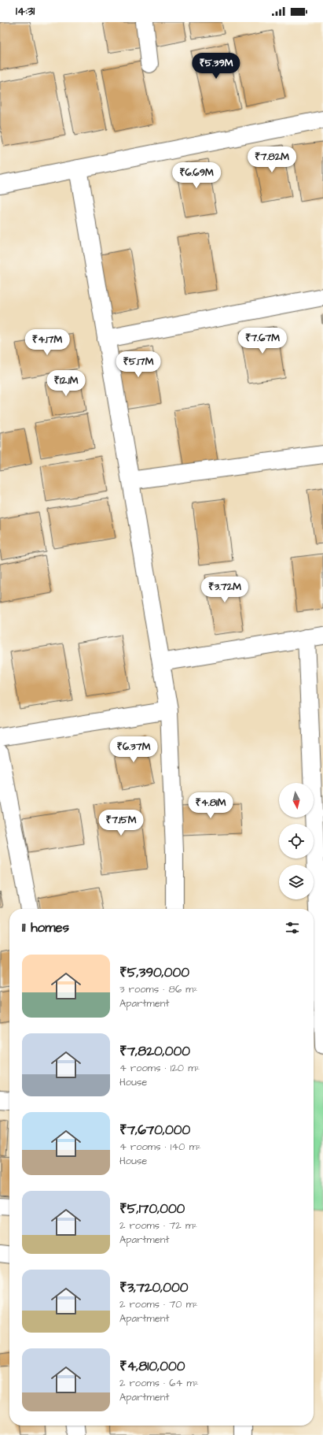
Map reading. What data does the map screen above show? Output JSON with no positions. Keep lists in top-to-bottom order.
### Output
{
  "north": "bottom",
  "page": {
    "status": "14:31",
    "price": [
      "₹5.39M",
      "₹7.82M",
      "₹6.69M",
      "₹7.67M",
      "₹4.17M",
      "₹5.17M",
      "₹12.1M",
      "₹3.72M",
      "₹6.37M",
      "₹4.81M",
      "₹7.15M"
    ],
    "heading": "11 homes",
    "list": [
      {
        "name": "₹5,390,000",
        "note": "3 rooms · 86 m² · Apartment"
      },
      {
        "name": "₹7,820,000",
        "note": "4 rooms · 120 m² · House"
      },
      {
        "name": "₹7,670,000",
        "note": "4 rooms · 140 m² · House"
      },
      {
        "name": "₹5,170,000",
        "note": "2 rooms · 72 m² · Apartment"
      },
      {
        "name": "₹3,720,000",
        "note": "2 rooms · 70 m² · Apartment"
      },
      {
        "name": "₹4,810,000",
        "note": "2 rooms · 64 m² · Apartment"
      }
    ]
  }
}
